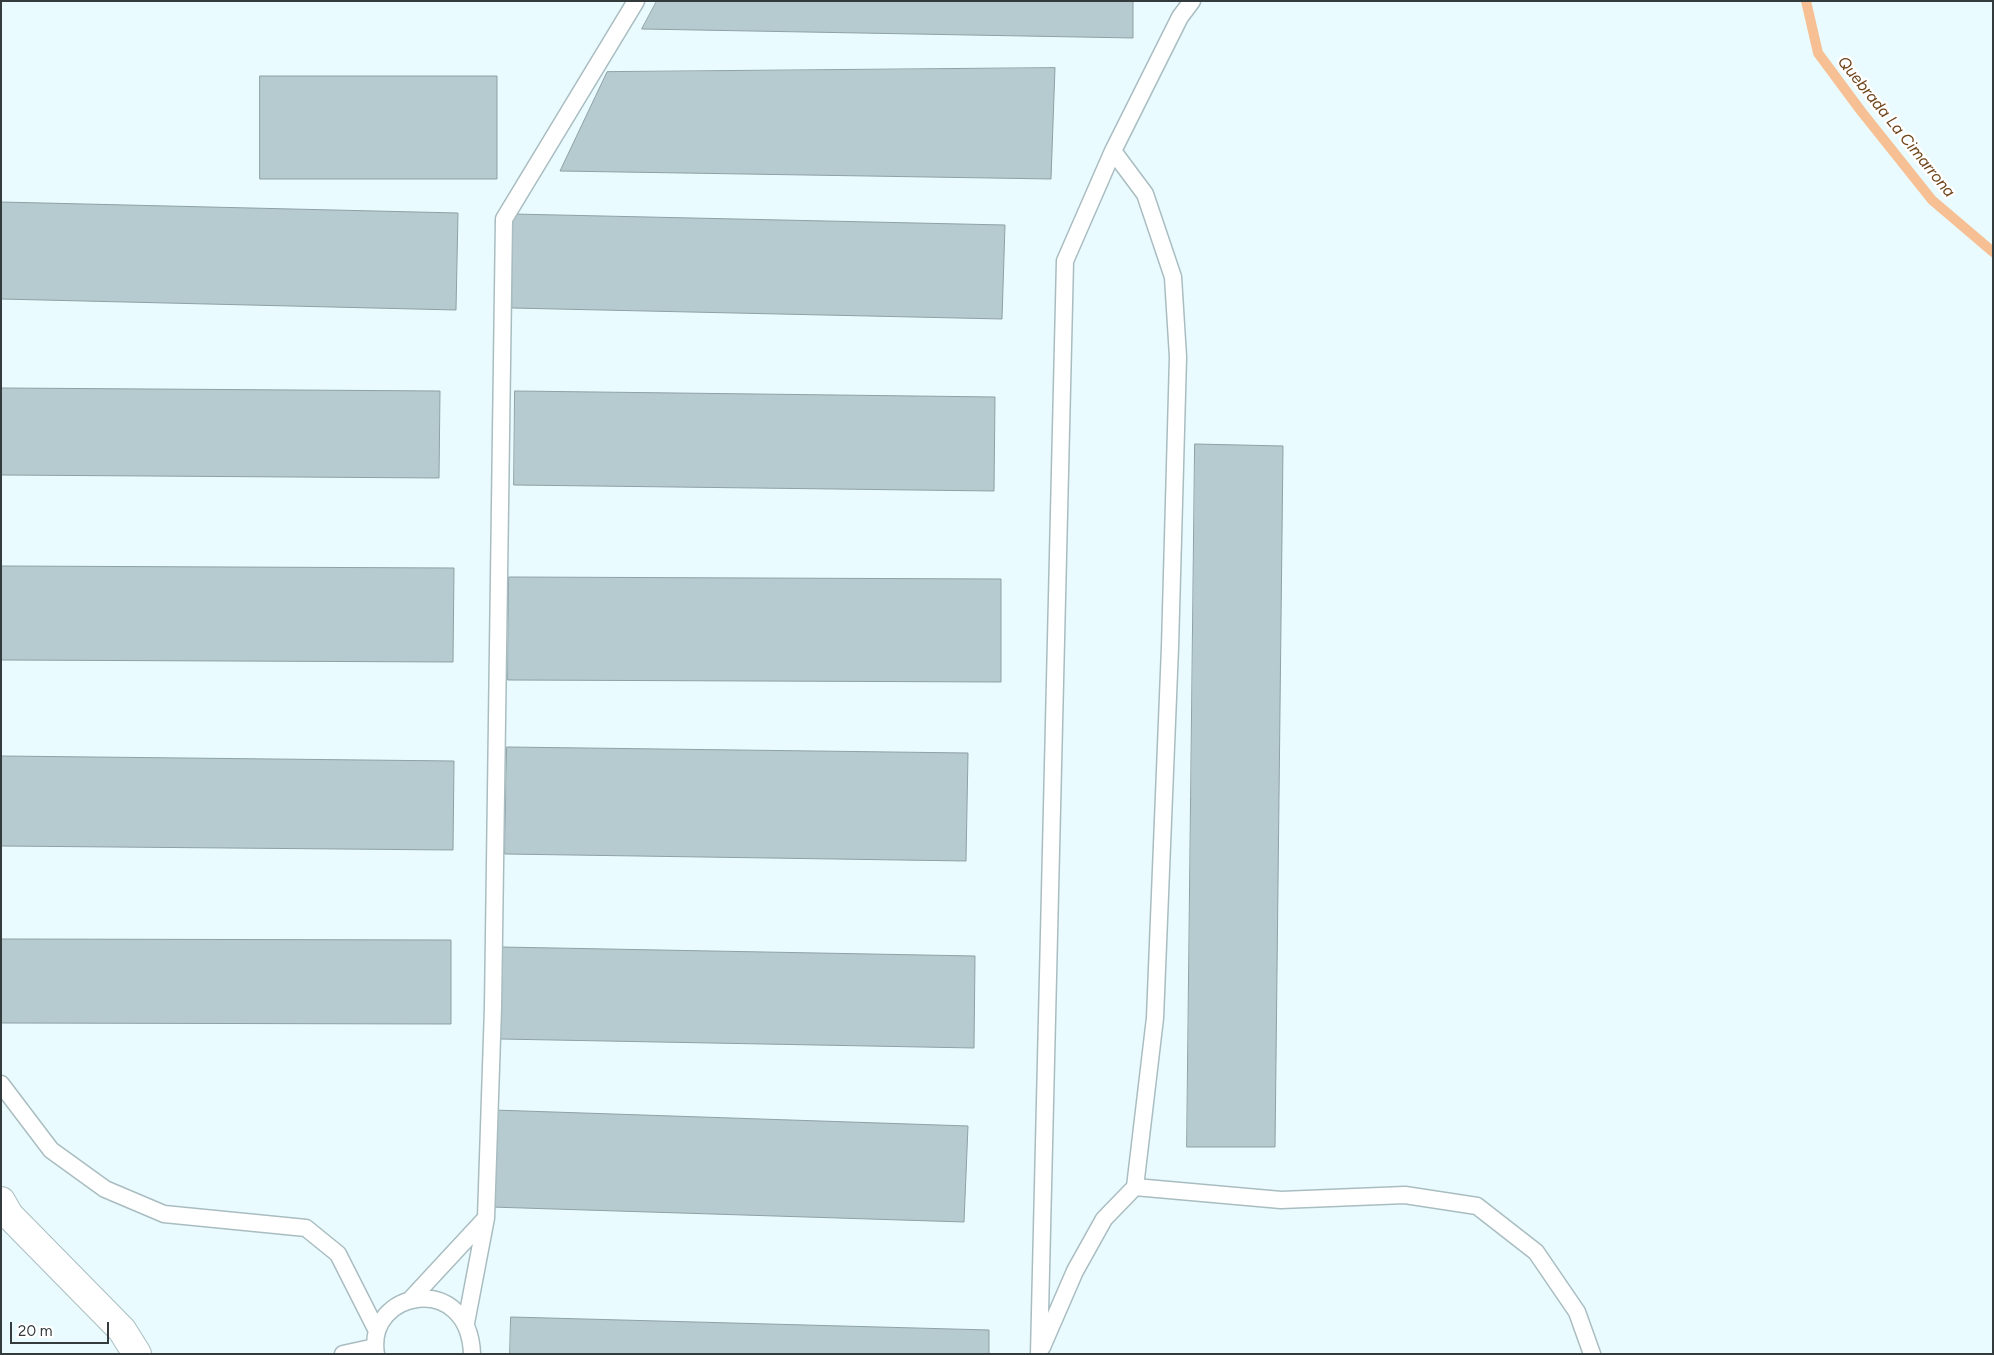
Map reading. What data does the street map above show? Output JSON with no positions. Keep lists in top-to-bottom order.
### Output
{
  "water": ["Quebrada La Cimarrona"],
  "scale_bar": "20 m"
}
